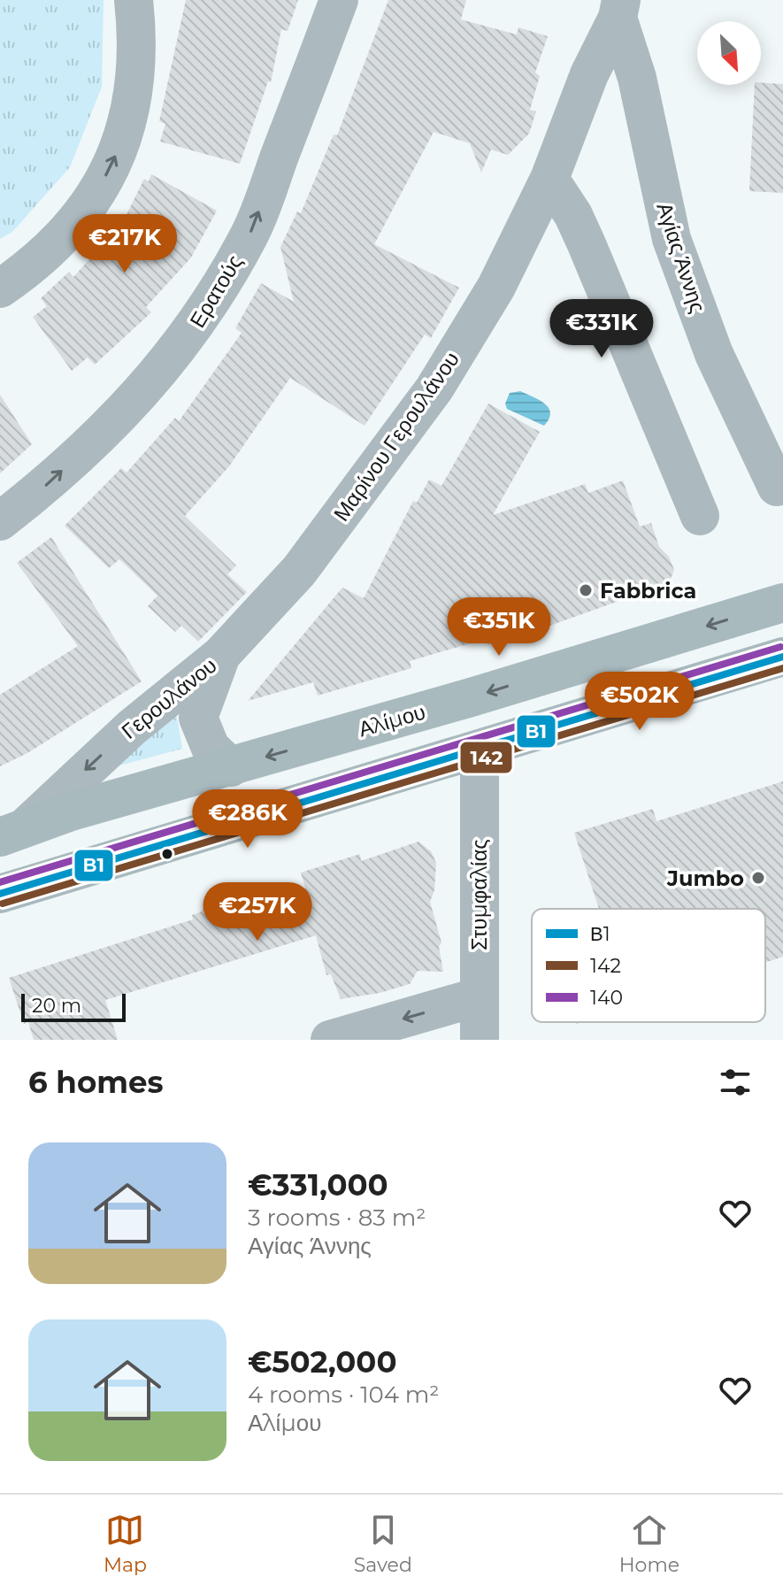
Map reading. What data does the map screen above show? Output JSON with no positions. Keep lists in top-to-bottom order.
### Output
{
  "streets": {
    "main road": ["Αλίμου"],
    "street": [
      "Αγίας Άννης",
      "Ερατούς",
      "Μαρίνου Γερουλάνου",
      "Γερουλάνου",
      "Στυμφαλίας"
    ]
  },
  "crossings": [
    ["Αγίας Άννης", "Μαρίνου Γερουλάνου"],
    ["Μαρίνου Γερουλάνου", "Γερουλάνου"],
    ["Γερουλάνου", "Αλίμου"]
  ],
  "one_way": ["Γερουλάνου"],
  "places": ["Fabbrica", "Jumbo"],
  "lines": ["transit line 140", "transit line Β1", "transit line 142"],
  "legend": ["Β1", "142", "140"],
  "scale_bar": "20 m",
  "north": "bottom right",
  "page": {
    "price": [
      "€217K",
      "€331K",
      "€351K",
      "€502K",
      "€286K",
      "€257K"
    ],
    "scale": "20 m",
    "heading": "6 homes",
    "list": [
      {
        "name": "€331,000",
        "note": "3 rooms · 83 m² · Αγίας Άννης"
      },
      {
        "name": "€502,000",
        "note": "4 rooms · 104 m² · Αλίμου"
      }
    ],
    "tabs": ["Map", "Saved", "Home"]
  }
}
